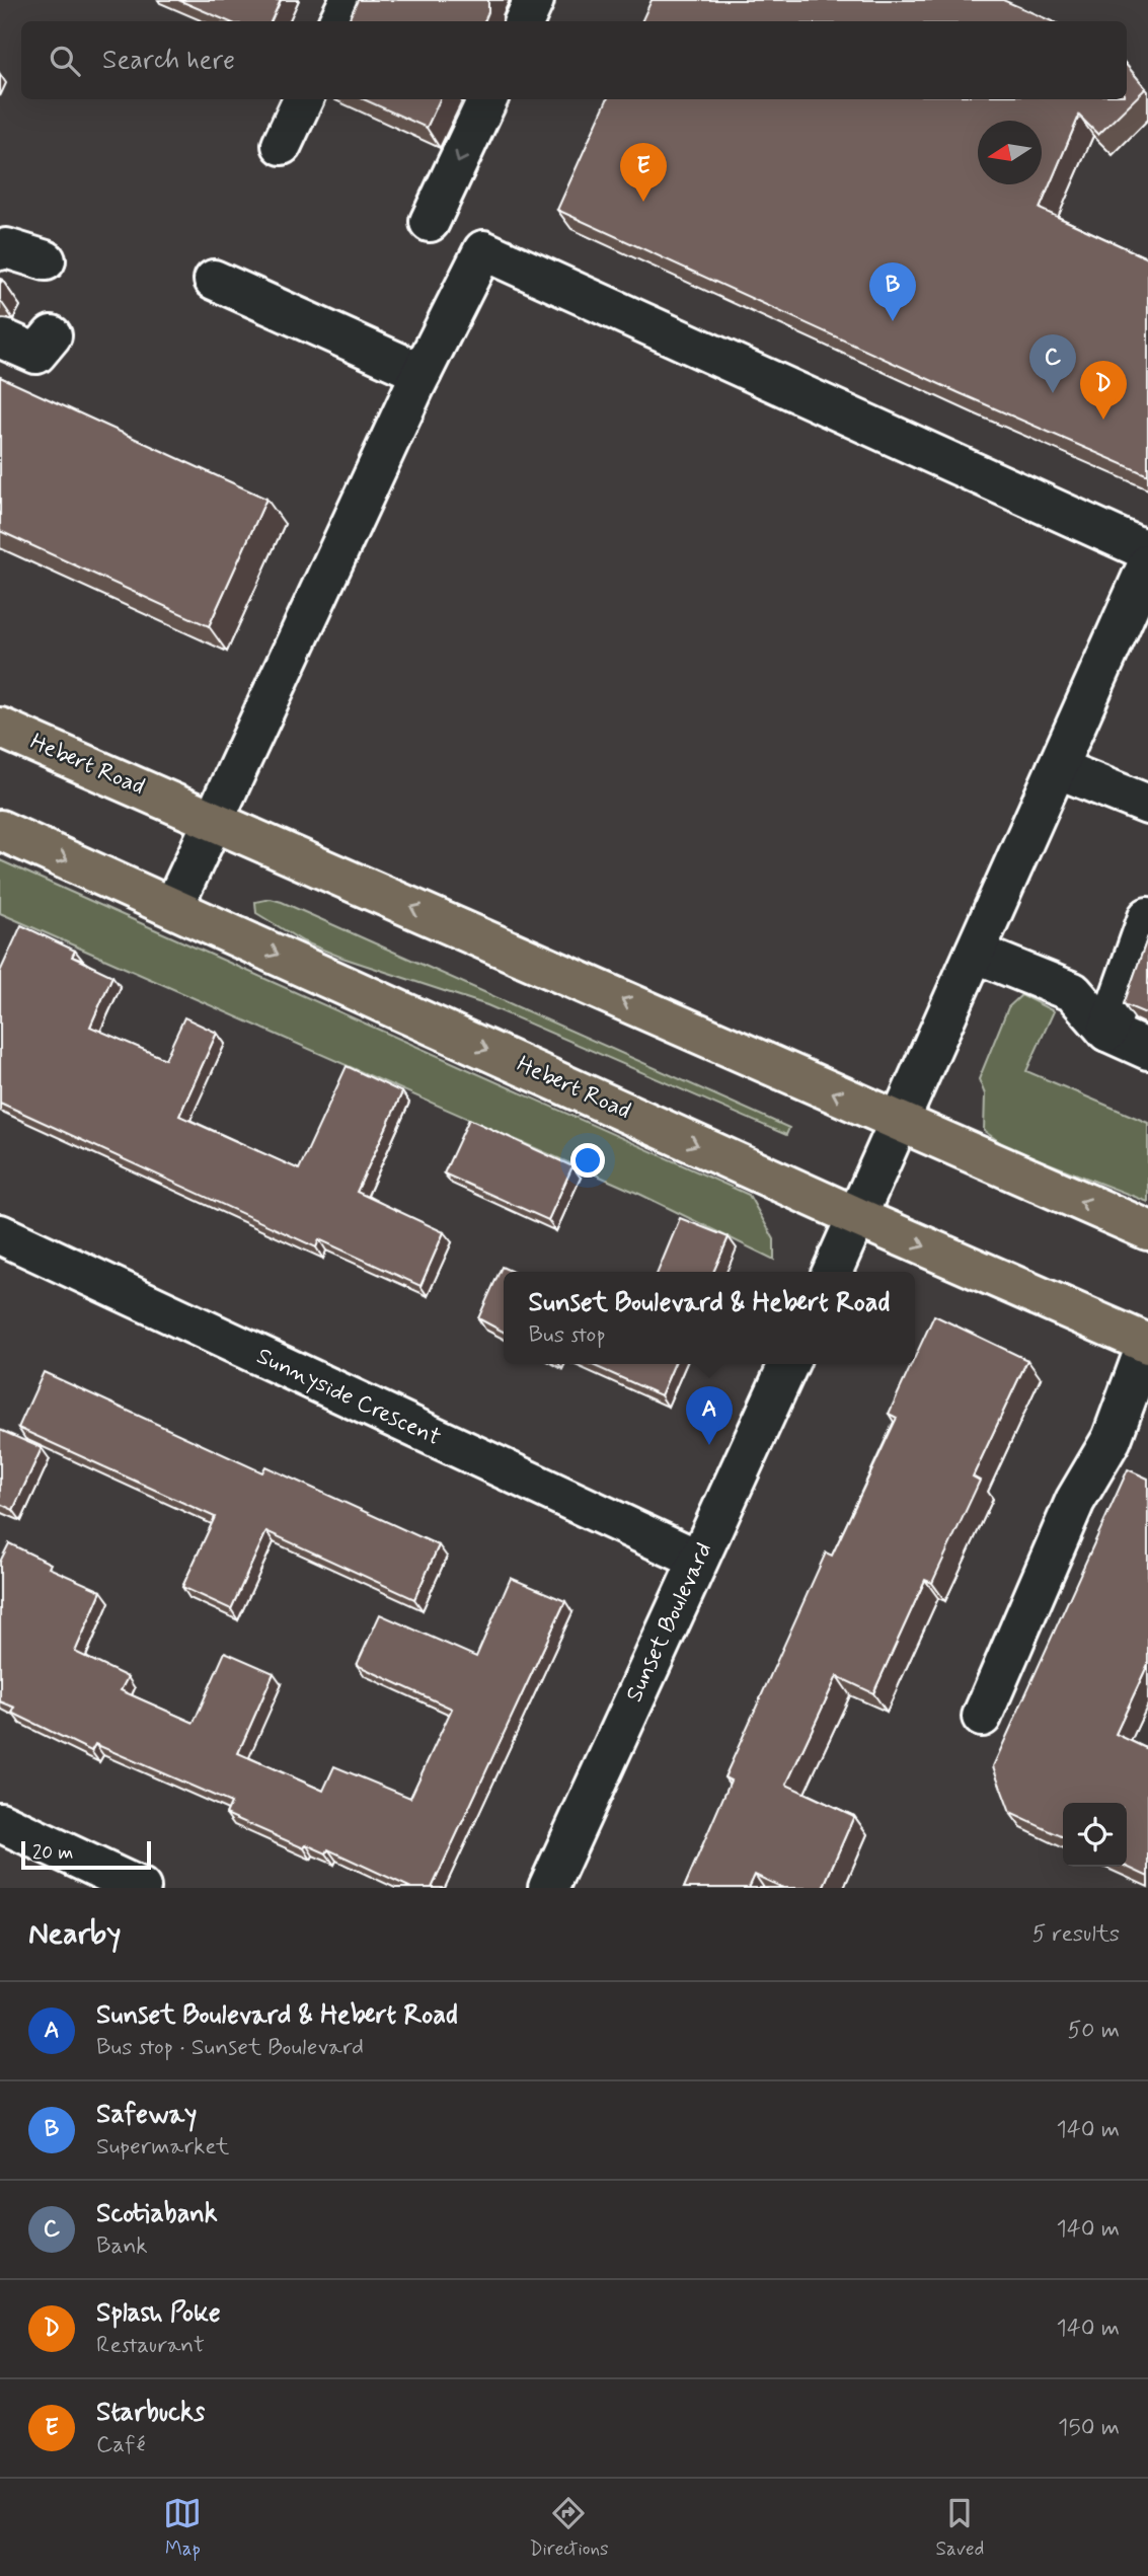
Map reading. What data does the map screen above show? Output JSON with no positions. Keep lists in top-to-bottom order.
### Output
{
  "streets": {
    "main road": ["Hebert Road"],
    "street": ["Sunnyside Crescent", "Sunset Boulevard"]
  },
  "crossings": [
    ["Sunnyside Crescent", "Sunset Boulevard"]
  ],
  "scale_bar": "20 m",
  "north": "left",
  "page": {
    "search": "Search here",
    "pins": [
      "E",
      "B",
      "C",
      "D",
      "A"
    ],
    "popup": ["Sunset Boulevard & Hebert Road", "Bus stop"],
    "scale": "20 m",
    "heading": ["Nearby", "5 results"],
    "list": [
      {
        "mark": "A",
        "name": "Sunset Boulevard & Hebert Road",
        "note": "Bus stop · Sunset Boulevard",
        "value": "50 m"
      },
      {
        "mark": "B",
        "name": "Safeway",
        "note": "Supermarket",
        "value": "140 m"
      },
      {
        "mark": "C",
        "name": "Scotiabank",
        "note": "Bank",
        "value": "140 m"
      },
      {
        "mark": "D",
        "name": "Splash Poke",
        "note": "Restaurant",
        "value": "140 m"
      },
      {
        "mark": "E",
        "name": "Starbucks",
        "note": "Café",
        "value": "150 m"
      }
    ],
    "nav": ["Map", "Directions", "Saved"]
  }
}
